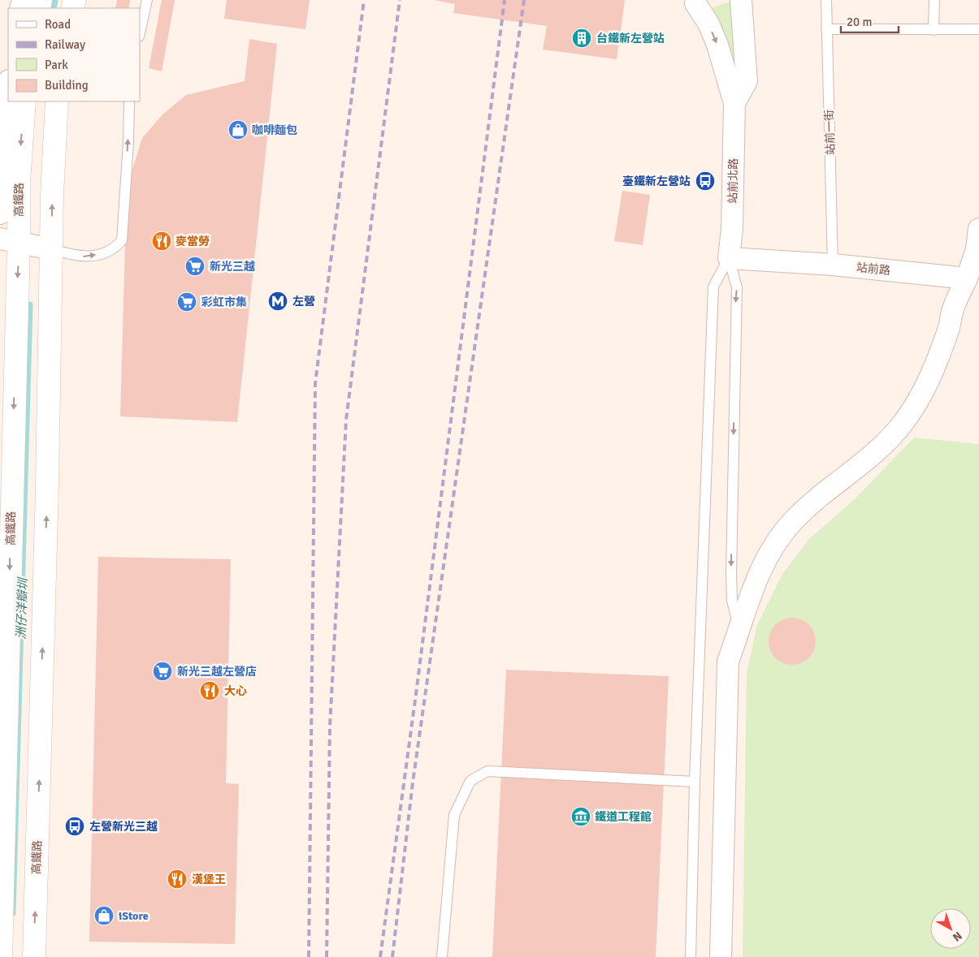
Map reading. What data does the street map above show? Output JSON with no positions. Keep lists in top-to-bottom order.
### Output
{
  "streets": {
    "street": ["站前北路", "高鐵路", "站前路"],
    "lane": ["站前一街"]
  },
  "crossings": [
    ["站前一街", "站前路"],
    ["站前北路", "站前路"]
  ],
  "water": ["洲仔洋瓣圳"],
  "places": {
    "building": ["台鐵新左營站"],
    "shop": ["咖啡麵包", "iStore"],
    "bus stop": ["臺鐵新左營站", "左營新光三越"],
    "restaurant": ["麥當勞", "大心", "漢堡王"],
    "supermarket": ["新光三越", "彩虹市集", "新光三越左營店"],
    "metro station": ["左營"],
    "museum": ["鐵道工程館"]
  },
  "legend": [
    "Road",
    "Railway",
    "Park",
    "Building"
  ],
  "scale_bar": "20 m",
  "north": "bottom right"
}
